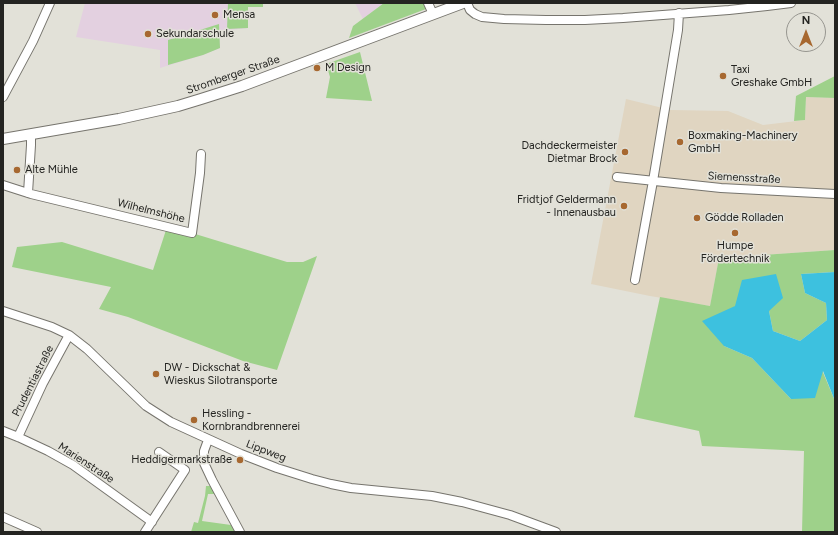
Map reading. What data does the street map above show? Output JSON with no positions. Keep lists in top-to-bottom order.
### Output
{
  "streets": {
    "main road": ["Stromberger Straße"],
    "street": [
      "Siemensstraße",
      "Wilhelmshöhe",
      "Prudentiastraße",
      "Lippweg",
      "Marienstraße"
    ]
  },
  "crossings": [
    ["Prudentiastraße", "Lippweg"],
    ["Prudentiastraße", "Marienstraße"]
  ],
  "places": [
    "Mensa",
    "Sekundarschule",
    "M Design",
    "Taxi Greshake GmbH",
    "Boxmaking-Machinery GmbH",
    "Dachdeckermeister Dietmar Brock",
    "Alte Mühle",
    "Fridtjof Geldermann - Innenausbau",
    "Gödde Rolladen",
    "Humpe Fördertechnik",
    "DW - Dickschat & Wieskus Silotransporte",
    "Hessling - Kornbrandbrennerei",
    "Heddigermarkstraße"
  ],
  "north": "top"
}
